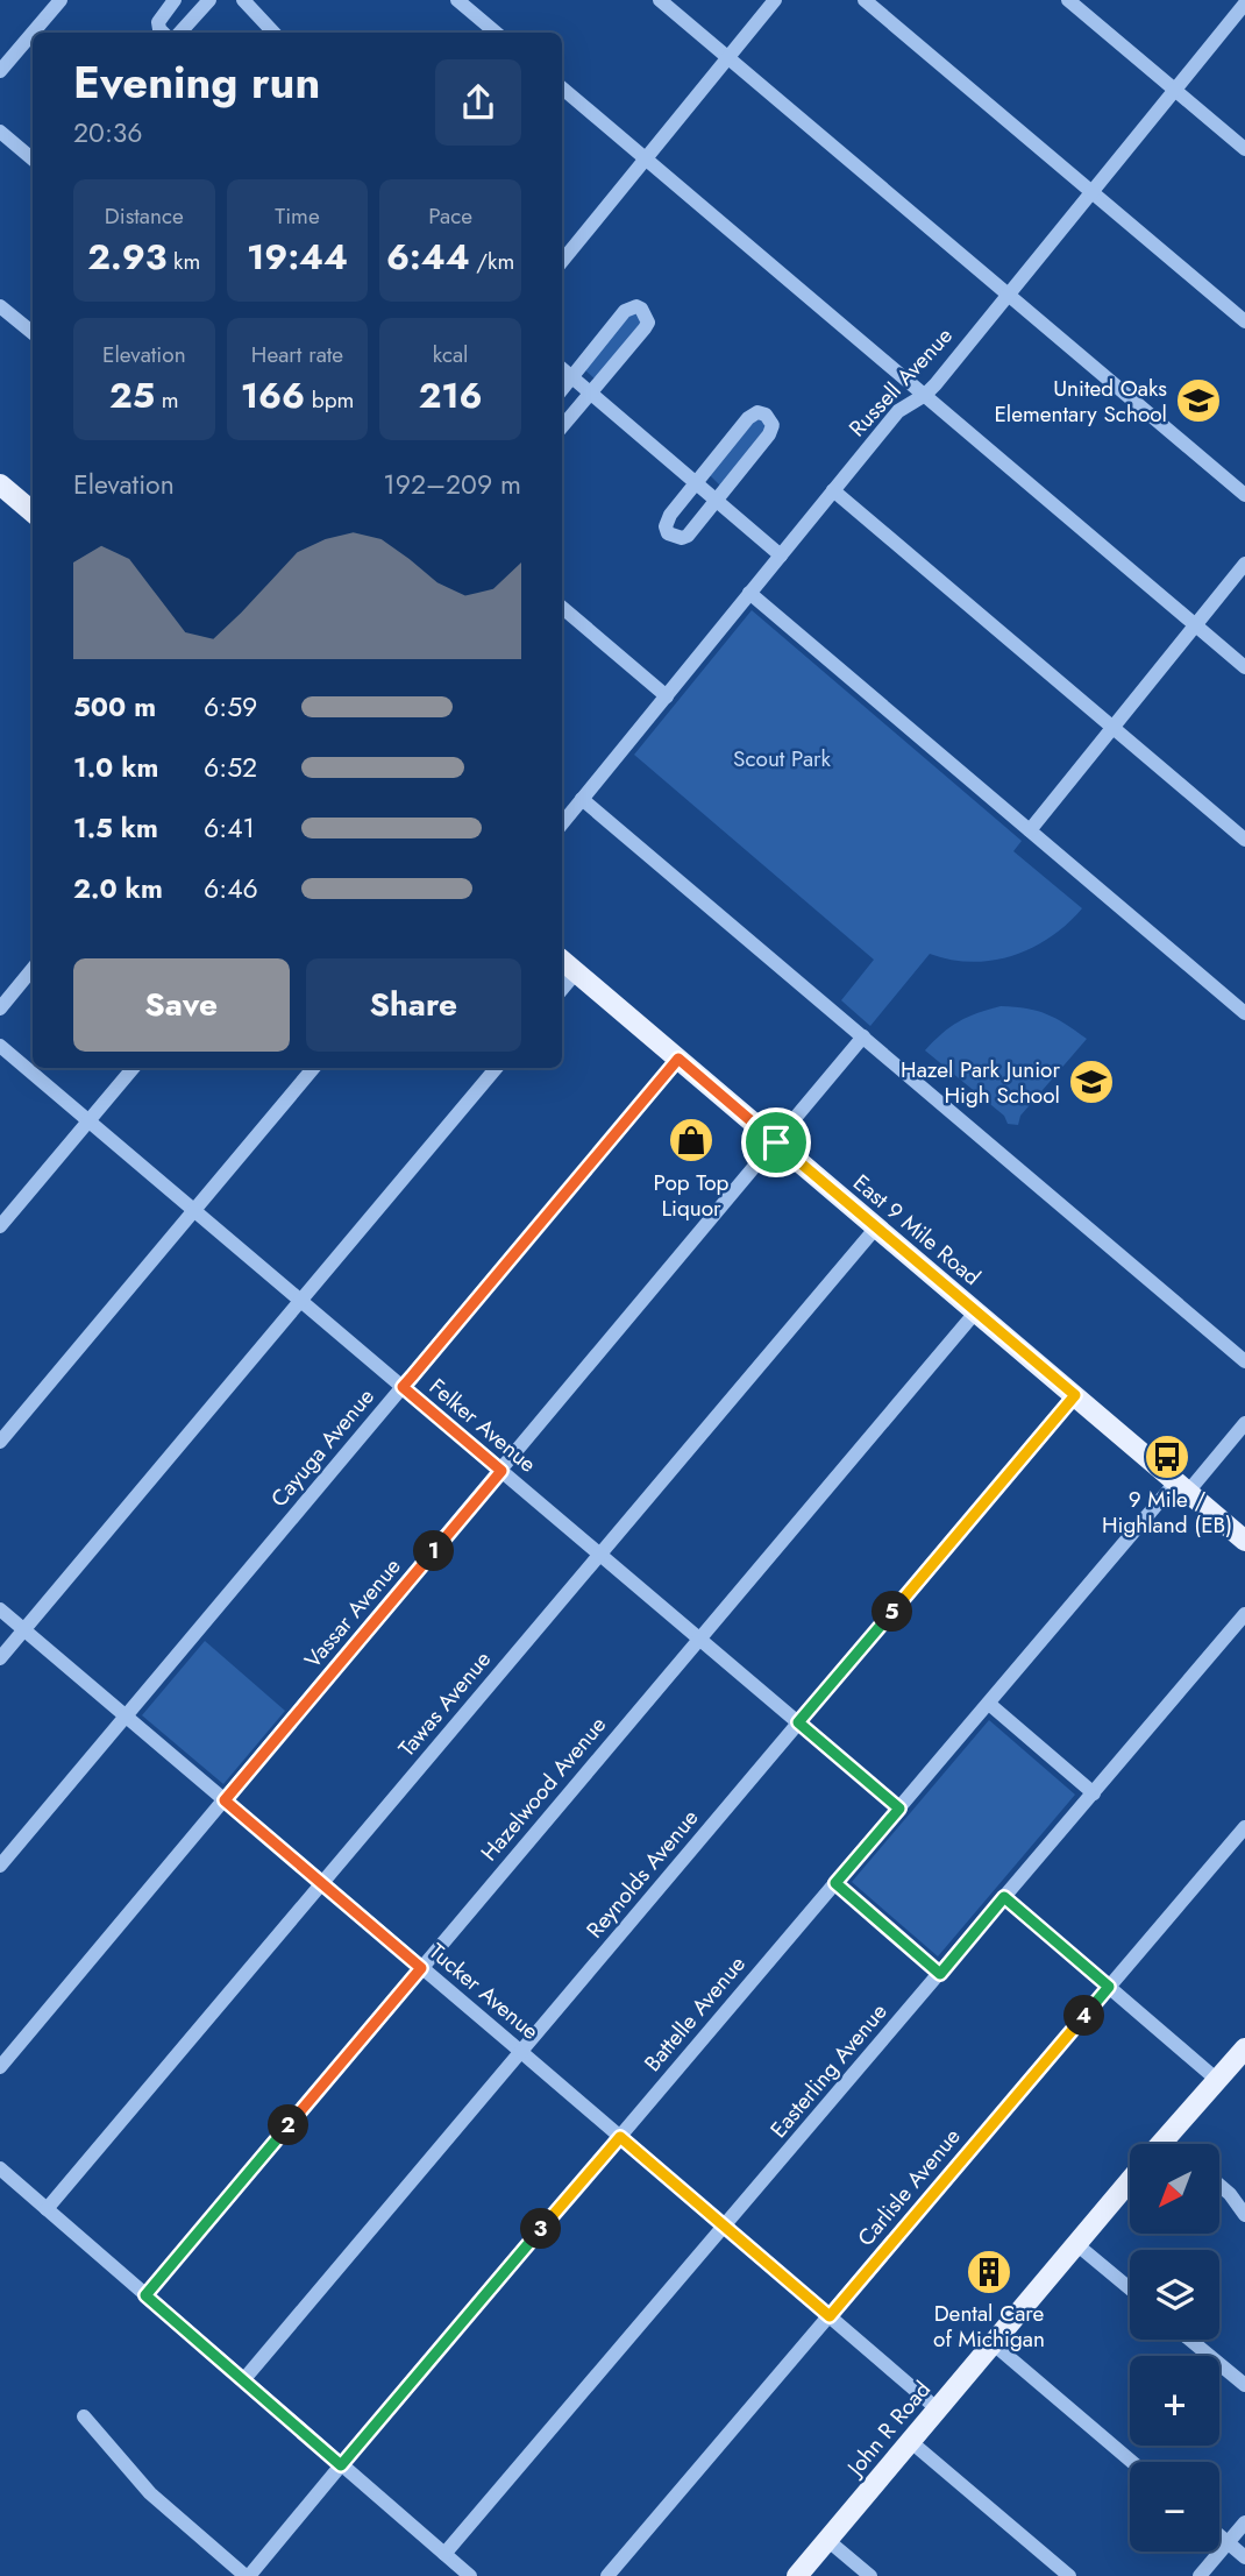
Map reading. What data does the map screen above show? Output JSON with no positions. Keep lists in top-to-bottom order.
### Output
{
  "streets": {
    "main road": ["East 9 Mile Road", "John R Road"],
    "street": [
      "Russell Avenue",
      "Felker Avenue",
      "Cayuga Avenue",
      "Vassar Avenue",
      "Tawas Avenue",
      "Hazelwood Avenue",
      "Reynolds Avenue",
      "Tucker Avenue",
      "Battelle Avenue",
      "Easterling Avenue",
      "Carlisle Avenue"
    ]
  },
  "crossings": [
    ["East 9 Mile Road", "Cayuga Avenue"],
    ["East 9 Mile Road", "Vassar Avenue"],
    ["East 9 Mile Road", "Tawas Avenue"],
    ["East 9 Mile Road", "Hazelwood Avenue"],
    ["East 9 Mile Road", "Reynolds Avenue"],
    ["East 9 Mile Road", "Battelle Avenue"],
    ["Felker Avenue", "Cayuga Avenue"],
    ["Felker Avenue", "Vassar Avenue"],
    ["Felker Avenue", "Tawas Avenue"],
    ["Felker Avenue", "Hazelwood Avenue"],
    ["Felker Avenue", "Reynolds Avenue"],
    ["Felker Avenue", "Battelle Avenue"],
    ["Cayuga Avenue", "Tucker Avenue"],
    ["Vassar Avenue", "Tucker Avenue"],
    ["Tawas Avenue", "Tucker Avenue"],
    ["Hazelwood Avenue", "Tucker Avenue"],
    ["Reynolds Avenue", "Tucker Avenue"],
    ["Tucker Avenue", "Battelle Avenue"],
    ["Tucker Avenue", "Easterling Avenue"],
    ["Tucker Avenue", "Carlisle Avenue"],
    ["Tucker Avenue", "John R Road"]
  ],
  "parks": ["Scout Park"],
  "places": {
    "school or university": ["United Oaks Elementary School", "Hazel Park Junior High School"],
    "shop": ["Pop Top Liquor"],
    "bus stop": ["9 Mile / Highland (EB)"],
    "building": ["Dental Care of Michigan"]
  },
  "north": "bottom left",
  "page": {
    "heading": ["Evening run", "20:36"],
    "stats": [
      ["Distance", "2.93 km"],
      ["Time", "19:44"],
      ["Pace", "6:44 /km"],
      ["Elevation", "25 m"],
      ["Heart rate", "166 bpm"],
      ["kcal", "216"]
    ],
    "chart": ["Elevation", "192–209 m"],
    "list": [
      {
        "name": "500 m",
        "note": "6:59"
      },
      {
        "name": "1.0 km",
        "note": "6:52"
      },
      {
        "name": "1.5 km",
        "note": "6:41"
      },
      {
        "name": "2.0 km",
        "note": "6:46"
      }
    ],
    "buttons": ["Save", "Share"],
    "pins": [
      "1",
      "5",
      "4",
      "2",
      "3"
    ],
    "map_buttons": ["+", "−"]
  }
}
